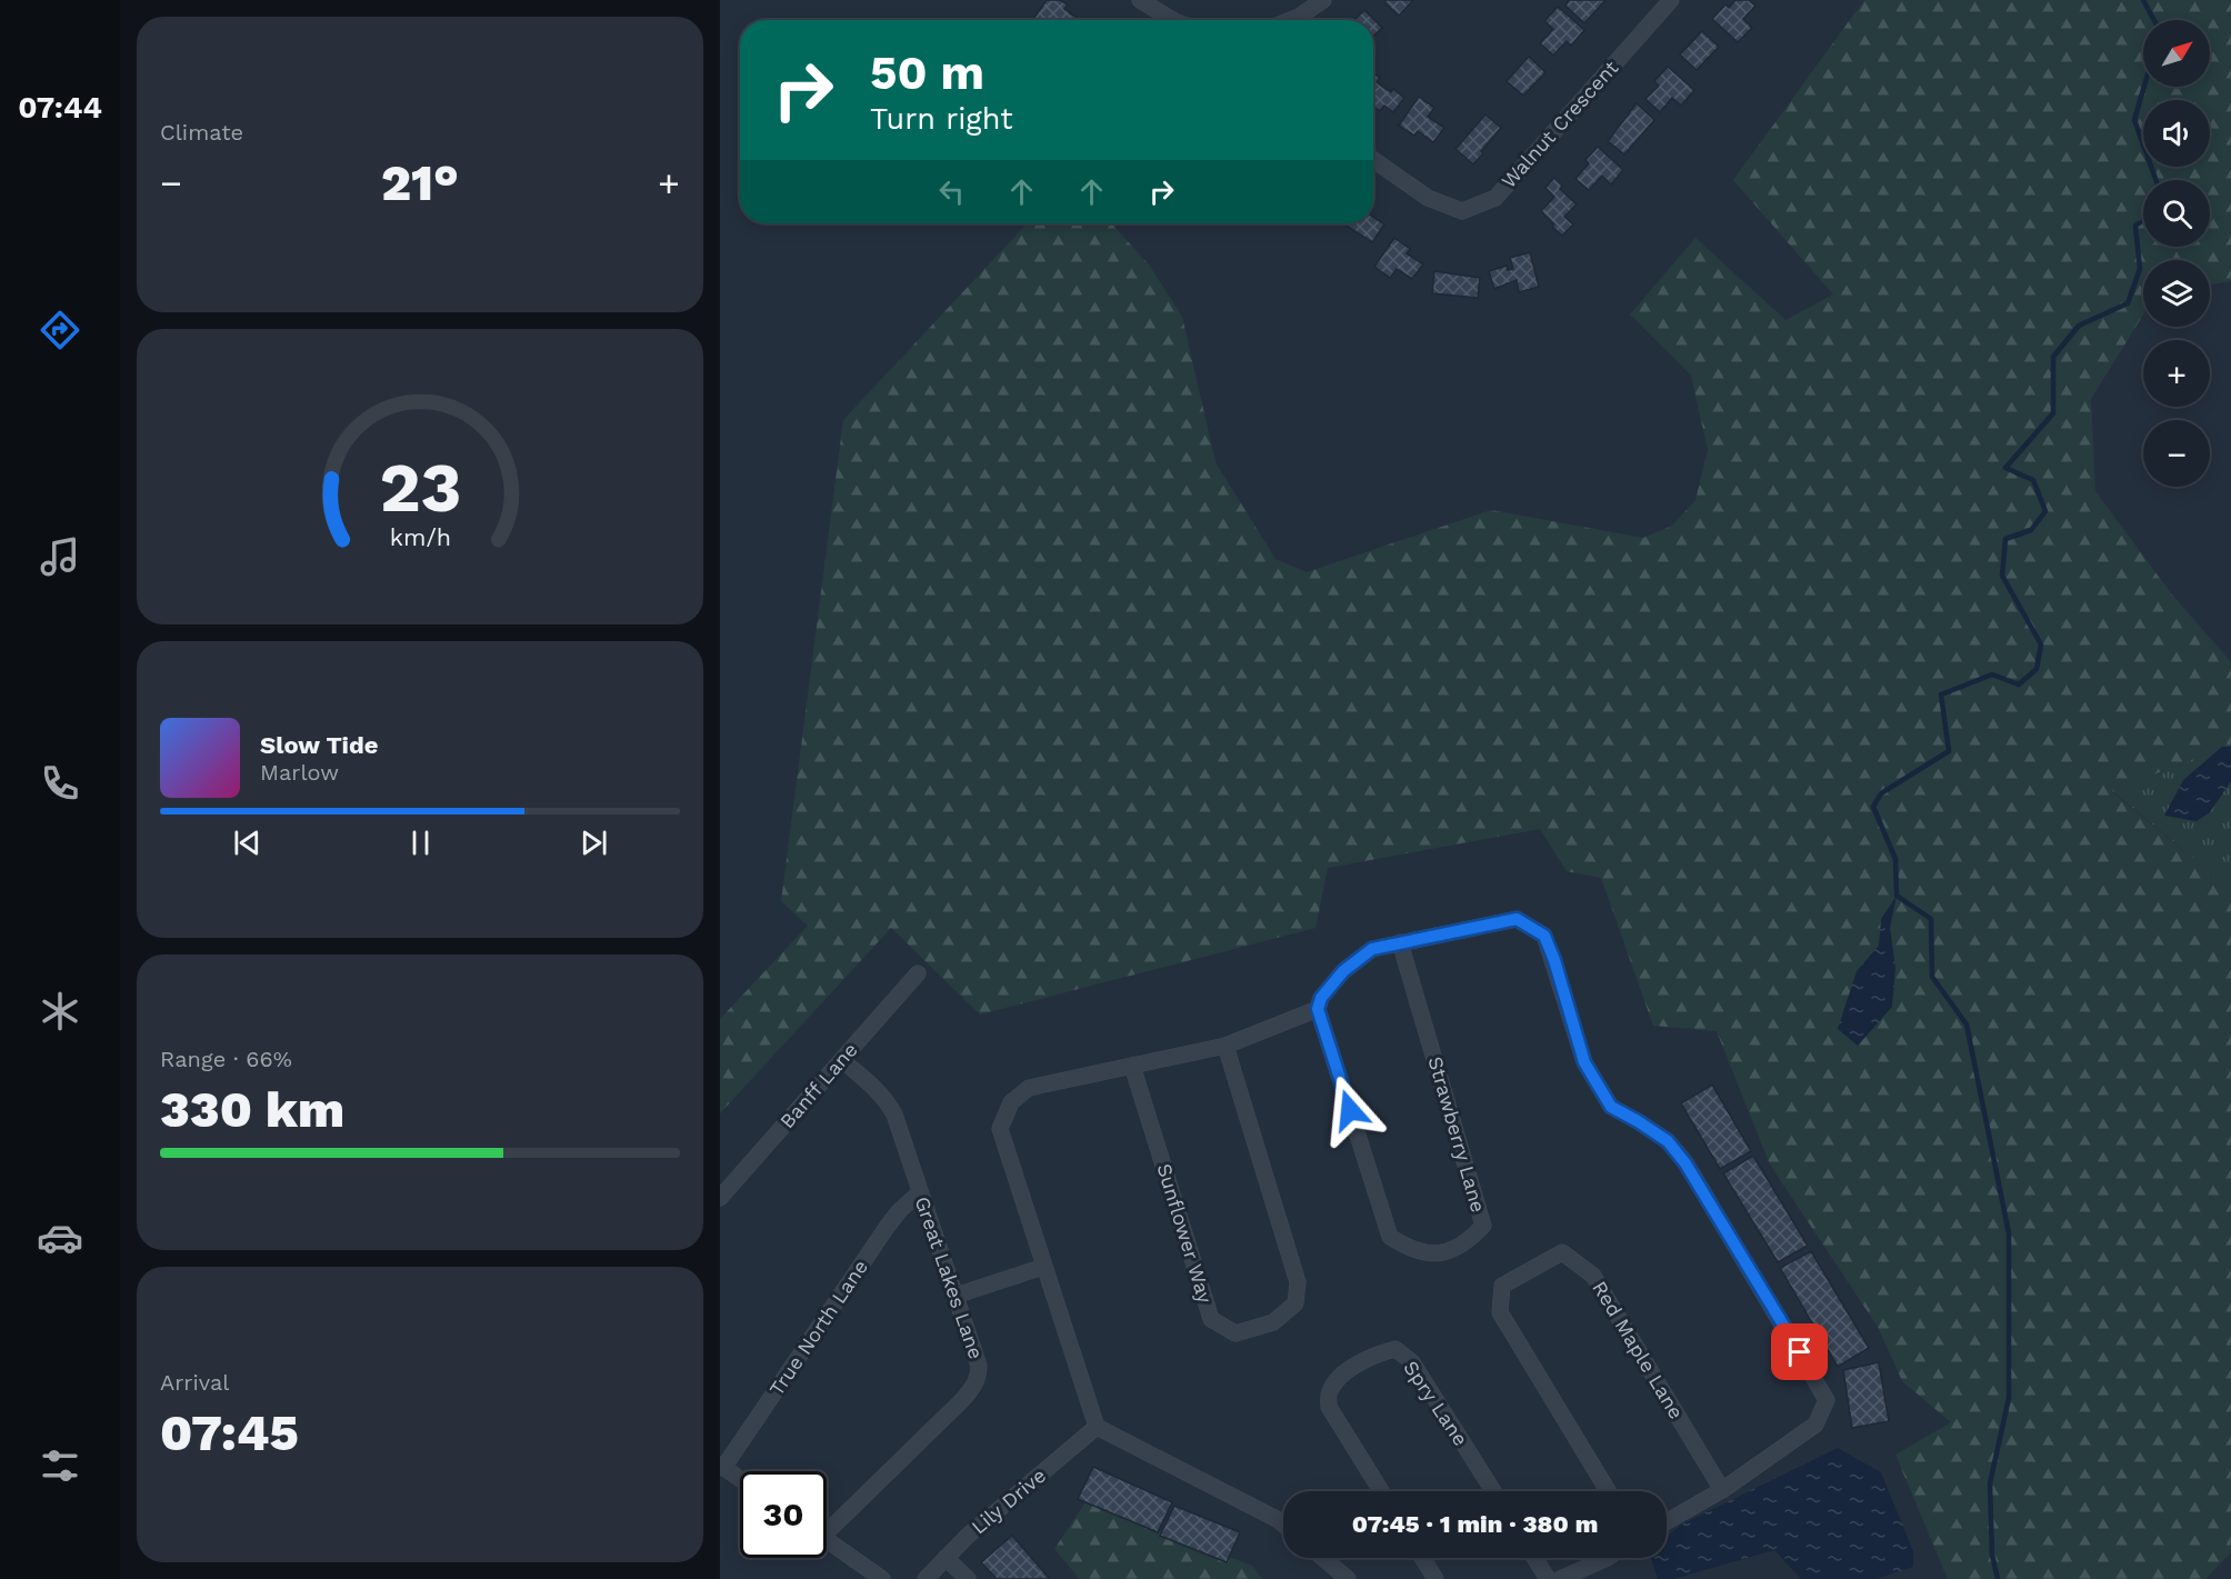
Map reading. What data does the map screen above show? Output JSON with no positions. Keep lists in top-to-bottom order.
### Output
{
  "streets": {
    "street": [
      "Walnut Crescent",
      "Banff Lane",
      "Strawberry Lane",
      "Sunflower Way",
      "Great Lakes Lane",
      "True North Lane",
      "Red Maple Lane",
      "Spry Lane",
      "Lily Drive"
    ]
  },
  "crossings": [
    ["Banff Lane", "Great Lakes Lane"],
    ["Great Lakes Lane", "True North Lane"]
  ],
  "north": "top right",
  "page": {
    "tabs": "07:44",
    "tile": [
      "Climate",
      ["Range · 66%", "330 km"],
      ["Arrival", "07:45"]
    ],
    "map_buttons": ["+", "−"],
    "turn": ["50 m", "Turn right"],
    "heat": ["−", "21°", "+"],
    "song": ["Slow Tide", "Marlow"],
    "limit": "30",
    "trip": "07:45 · 1 min · 380 m",
    "gauge": ["23", "km/h"]
  }
}
